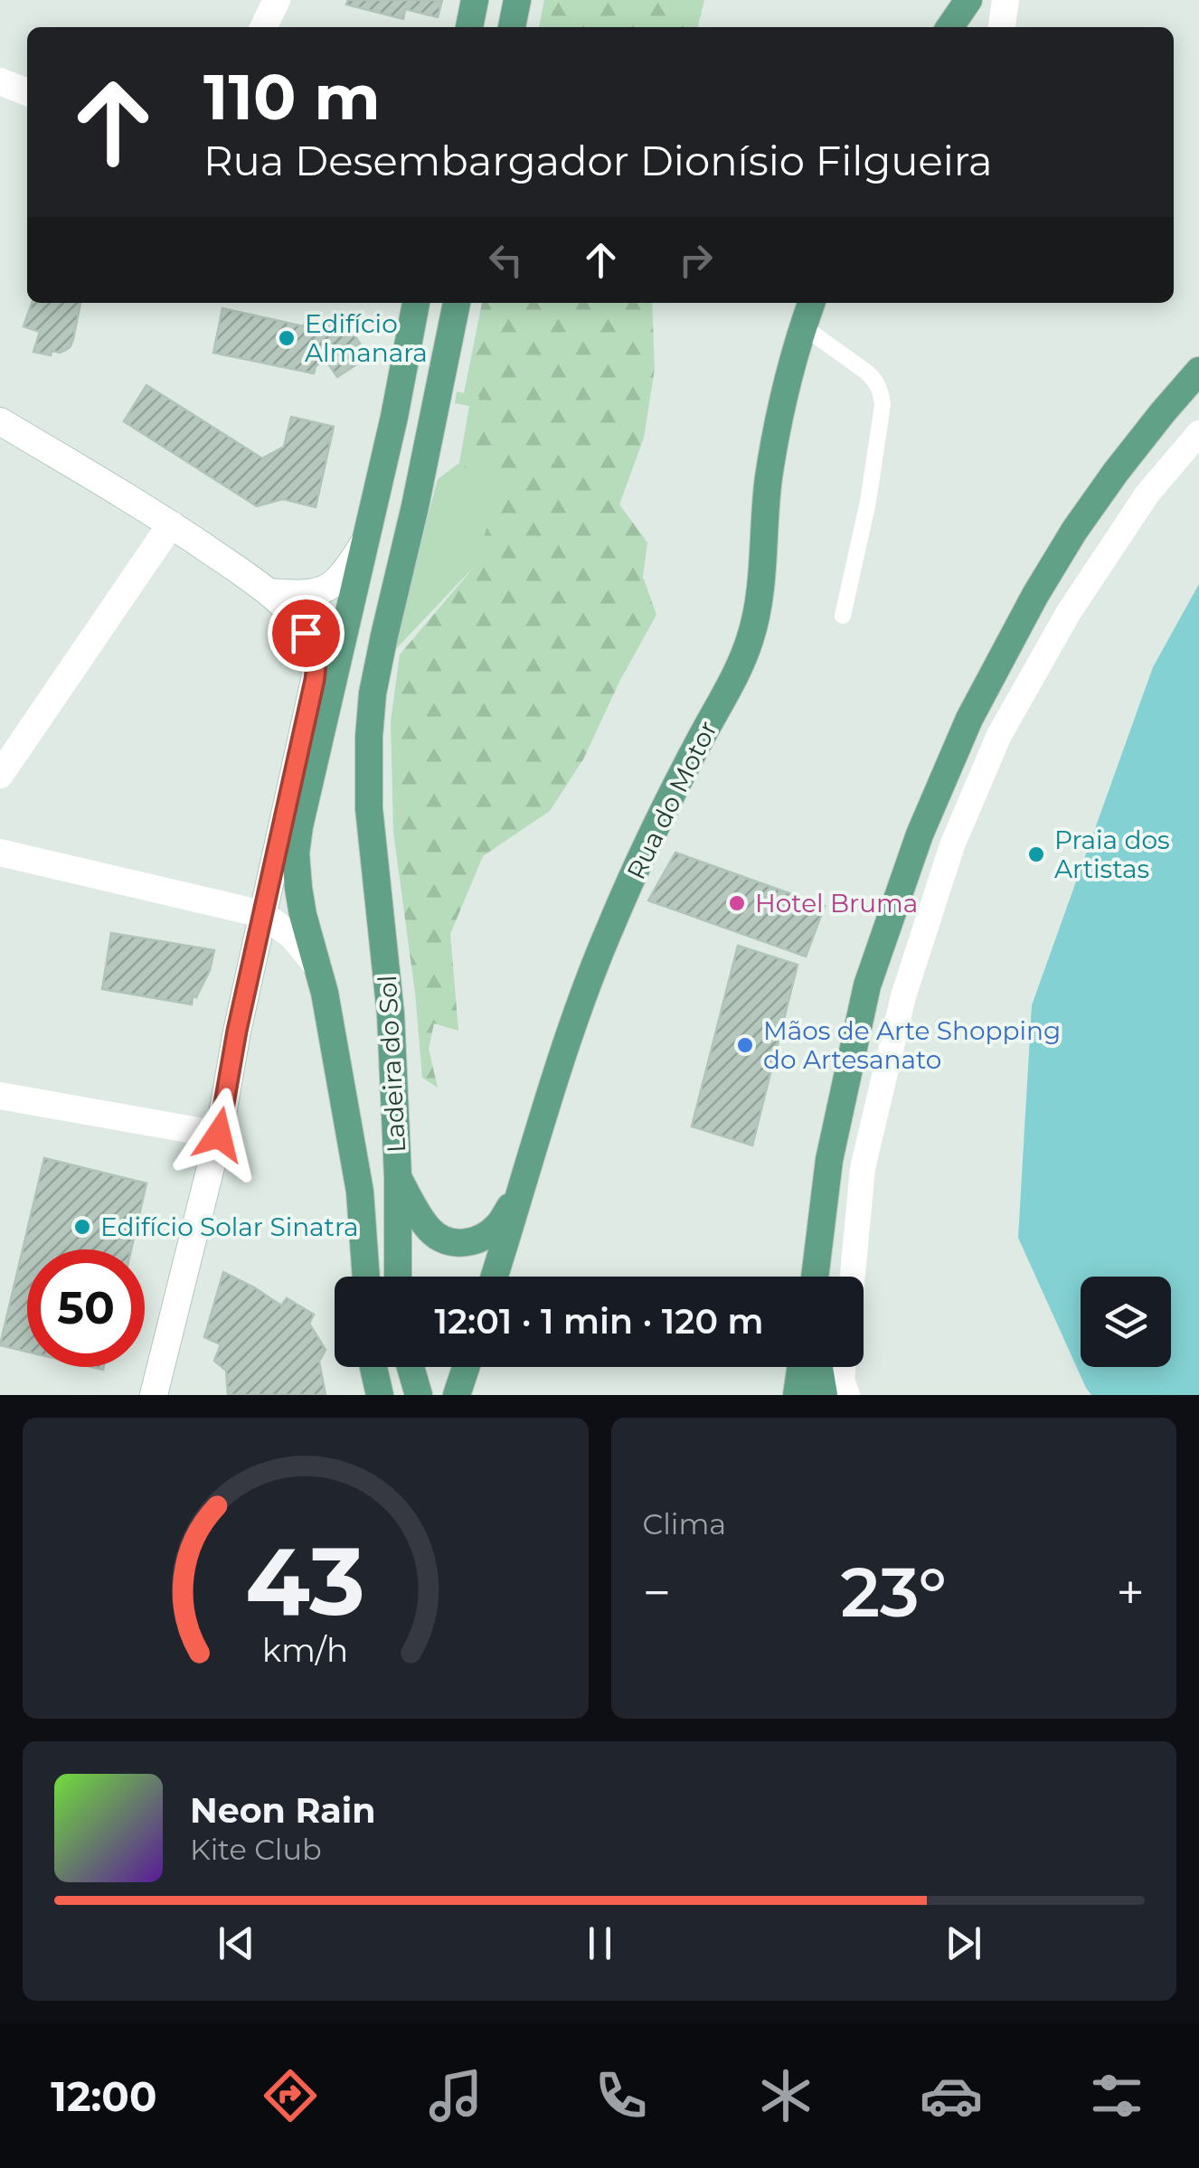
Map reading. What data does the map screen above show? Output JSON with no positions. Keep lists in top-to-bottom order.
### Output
{
  "streets": {
    "main road": ["Rua do Motor", "Ladeira do Sol"]
  },
  "places": [
    "Edifício Almanara",
    "Praia dos Artistas",
    "Hotel Bruma",
    "Mãos de Arte Shopping do Artesanato",
    "Edifício Solar Sinatra"
  ],
  "page": {
    "turn": ["110 m", "Rua Desembargador Dionísio Filgueira"],
    "limit": "50",
    "trip": "12:01 · 1 min · 120 m",
    "tile": "Clima",
    "heat": ["−", "23°", "+"],
    "song": ["Neon Rain", "Kite Club"],
    "tabs": "12:00",
    "gauge": ["43", "km/h"]
  }
}
